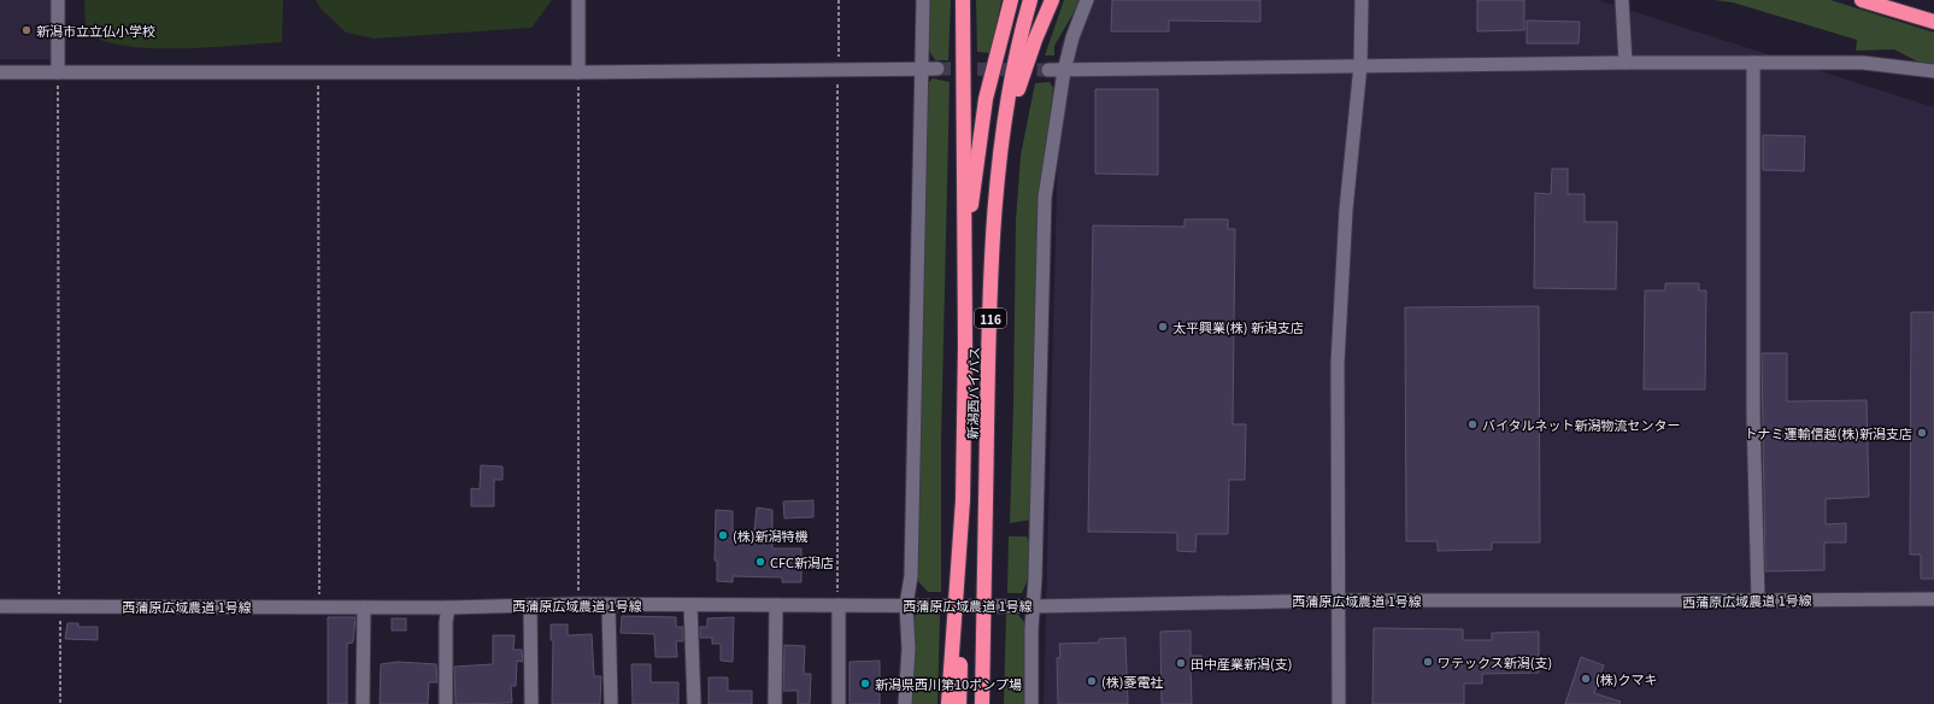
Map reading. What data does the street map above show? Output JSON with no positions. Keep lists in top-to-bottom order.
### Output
{
  "streets": {
    "highway": ["116", "新潟西バイパス"],
    "street": ["西蒲原広域農道 1号線"]
  },
  "places": [
    "新潟市立立仏小学校",
    "太平興業(株) 新潟支店",
    "バイタルネット新潟物流センター",
    "トナミ運輸信越(株)新潟支店",
    "(株)新潟特機",
    "CFC新潟店",
    "ワテックス新潟(支)",
    "田中産業新潟(支)",
    "(株)クマキ",
    "(株)菱電社",
    "新潟県西川第10ポンプ場"
  ]
}
